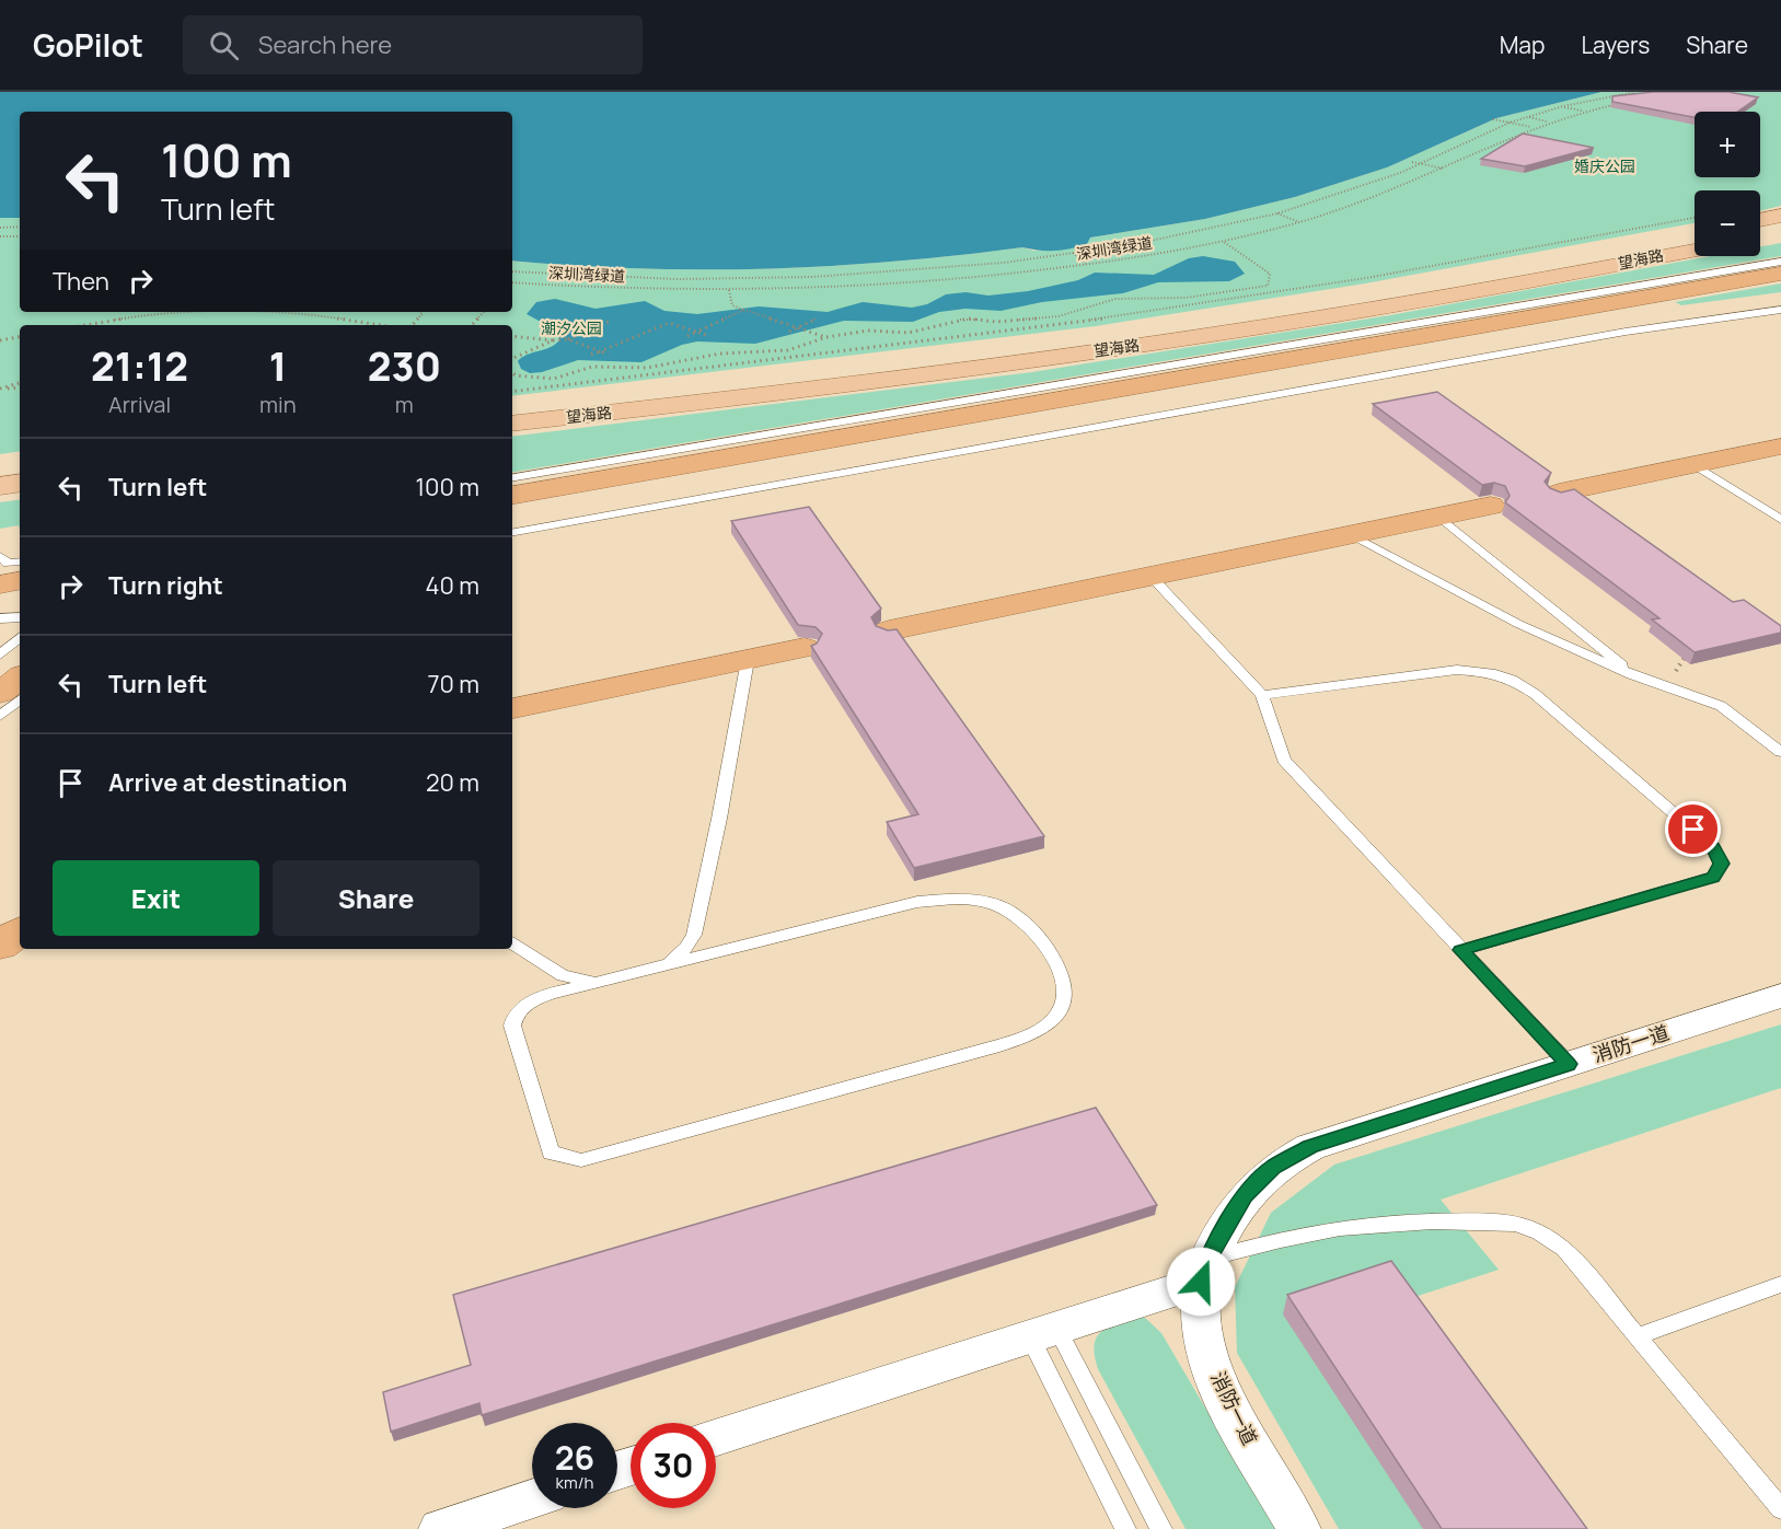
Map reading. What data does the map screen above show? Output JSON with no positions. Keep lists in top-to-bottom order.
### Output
{
  "streets": {
    "main road": ["望海路"],
    "street": ["消防一道"],
    "path": ["深圳湾绿道"]
  },
  "parks": ["婚庆公园", "潮汐公园"],
  "page": {
    "header": "GoPilot",
    "search": "Search here",
    "nav": ["Map", "Layers", "Share"],
    "map_buttons": ["+", "−"],
    "turn": ["100 m", "Turn left"],
    "then": "Then",
    "eta": [
      "21:12",
      "Arrival",
      "1",
      "min",
      "230",
      "m"
    ],
    "list": [
      {
        "name": "Turn left",
        "value": "100 m"
      },
      {
        "name": "Turn right",
        "value": "40 m"
      },
      {
        "name": "Turn left",
        "value": "70 m"
      },
      {
        "name": "Arrive at destination",
        "value": "20 m"
      }
    ],
    "buttons": ["Exit", "Share"],
    "speed": "26 km/h",
    "limit": "30"
  }
}
